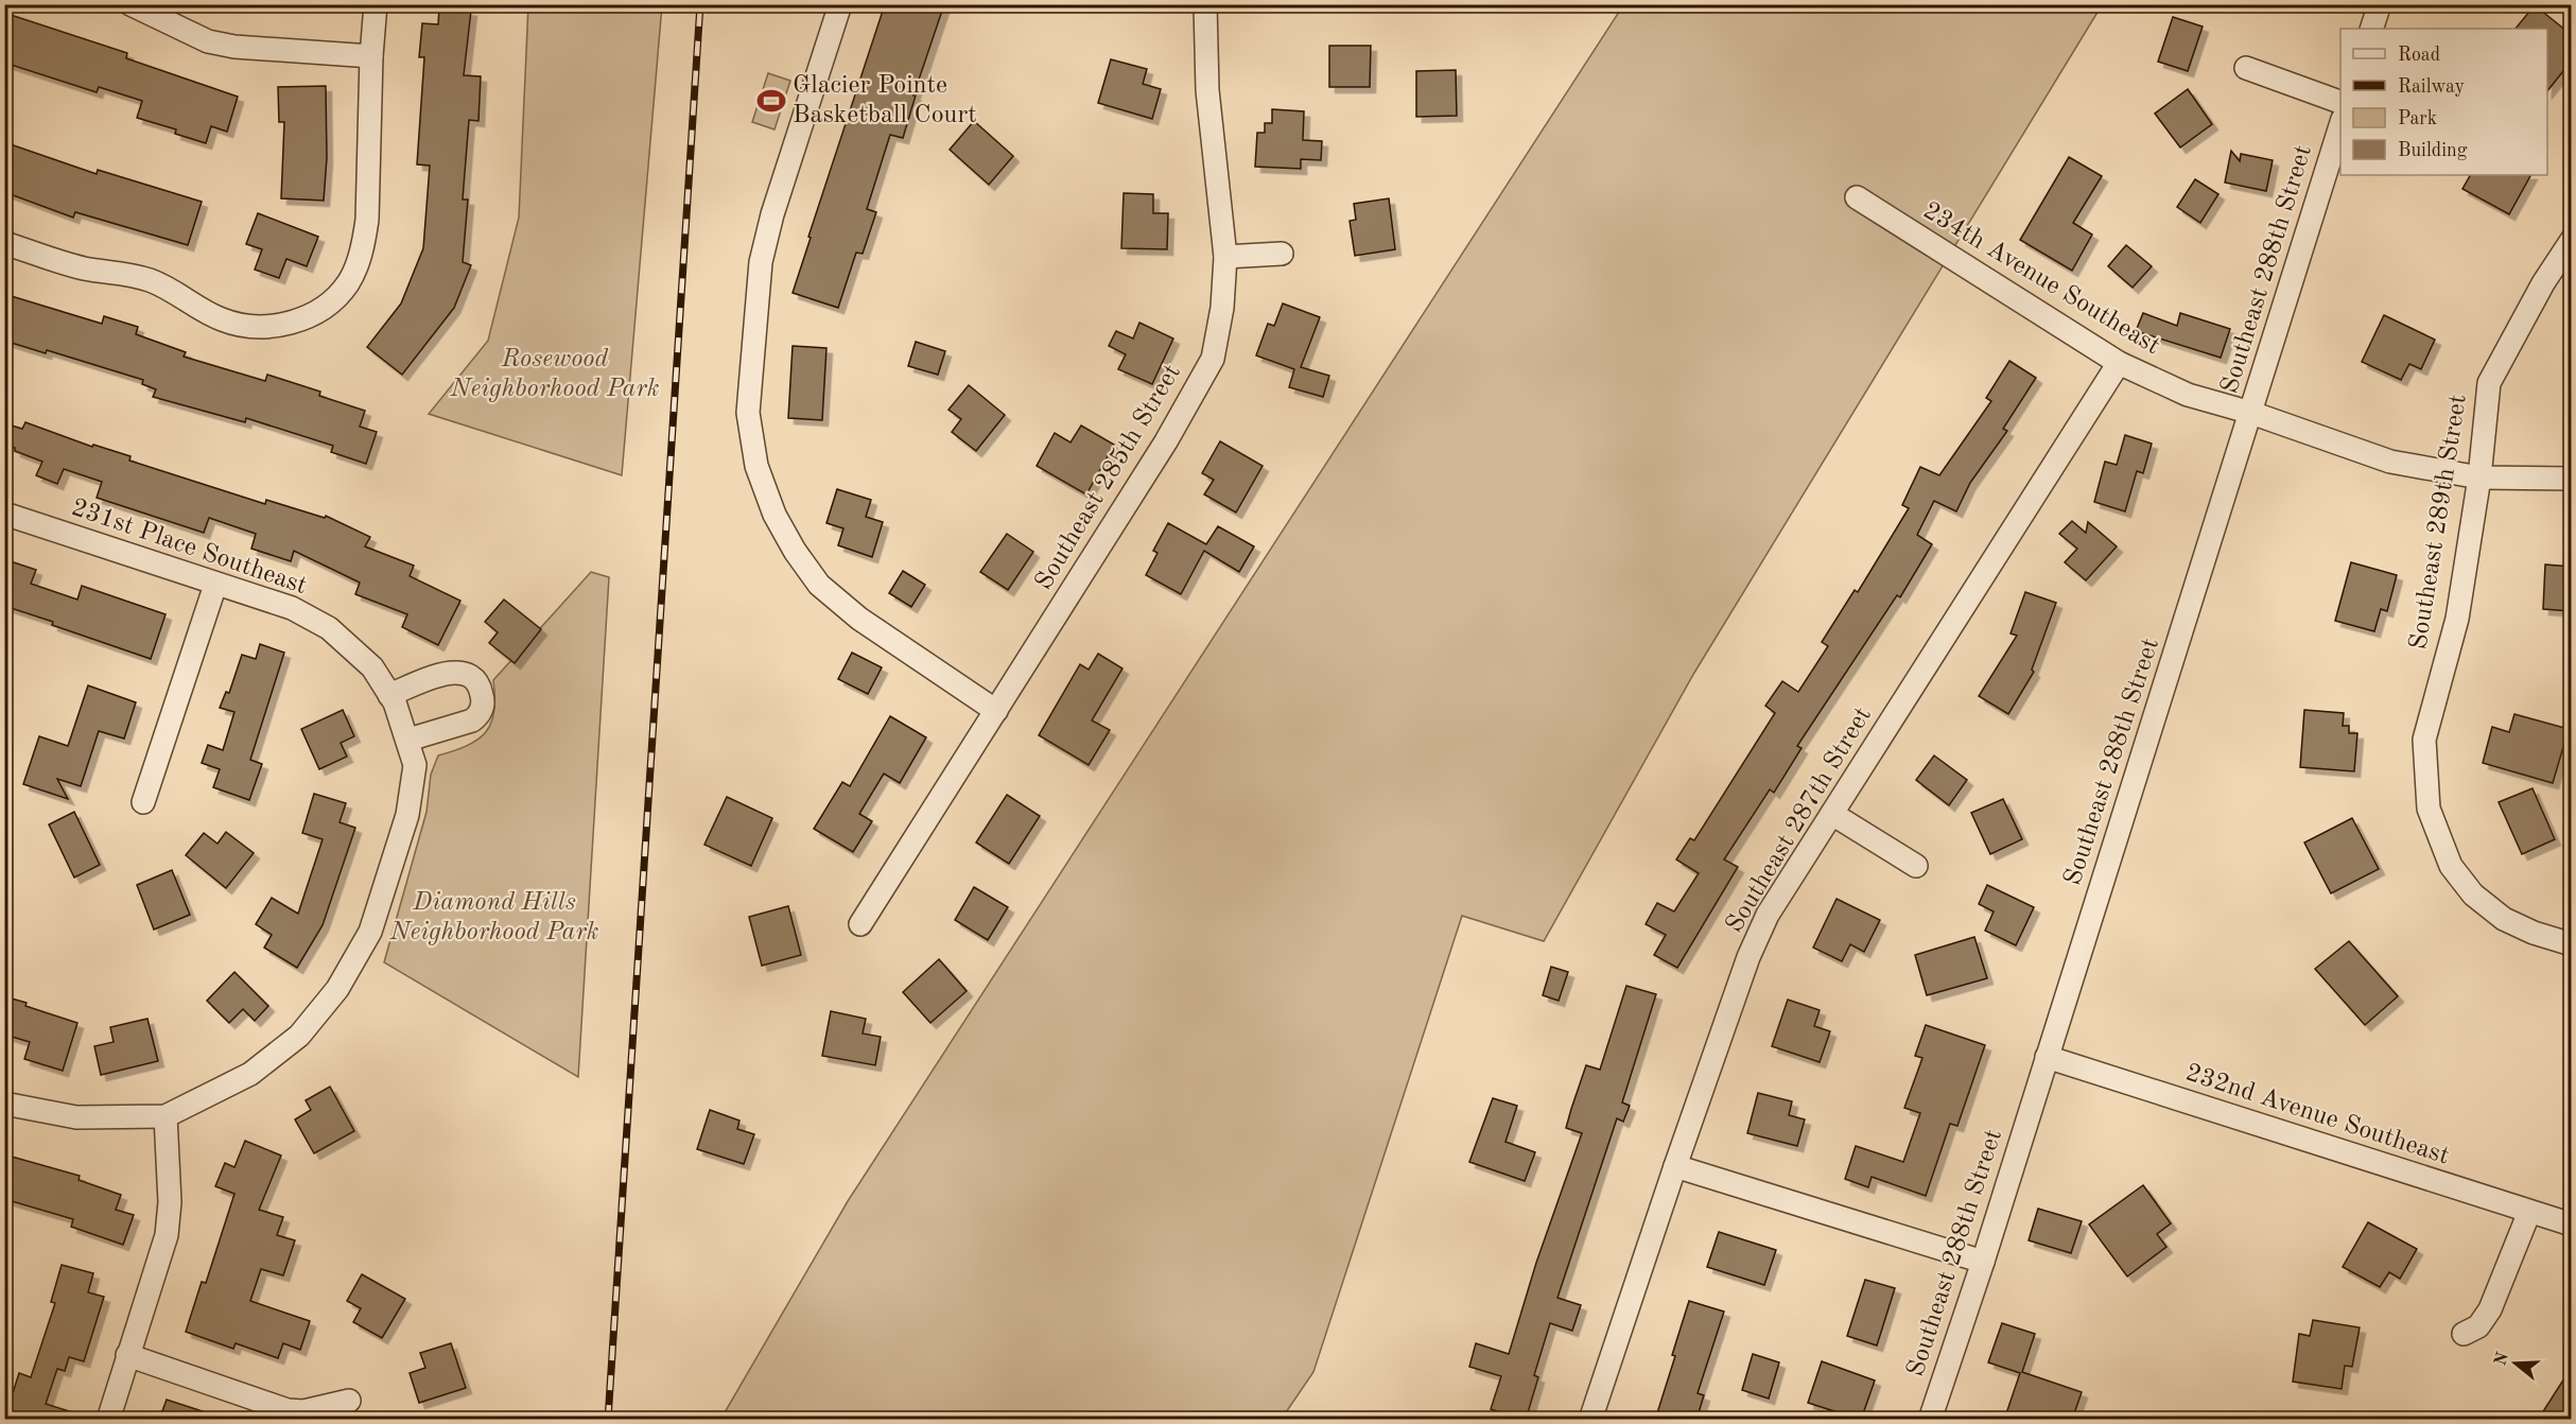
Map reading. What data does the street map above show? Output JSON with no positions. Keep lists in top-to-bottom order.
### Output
{
  "streets": {
    "street": [
      "Southeast 288th Street",
      "234th Avenue Southeast",
      "Southeast 285th Street",
      "Southeast 289th Street",
      "231st Place Southeast",
      "Southeast 287th Street",
      "232nd Avenue Southeast"
    ]
  },
  "crossings": [
    ["Southeast 288th Street", "234th Avenue Southeast"],
    ["Southeast 288th Street", "232nd Avenue Southeast"],
    ["234th Avenue Southeast", "Southeast 289th Street"],
    ["234th Avenue Southeast", "Southeast 287th Street"]
  ],
  "parks": ["Rosewood Neighborhood Park", "Diamond Hills Neighborhood Park"],
  "places": {
    "sports": ["Glacier Pointe Basketball Court"]
  },
  "legend": [
    "Road",
    "Railway",
    "Park",
    "Building"
  ],
  "north": "left"
}
